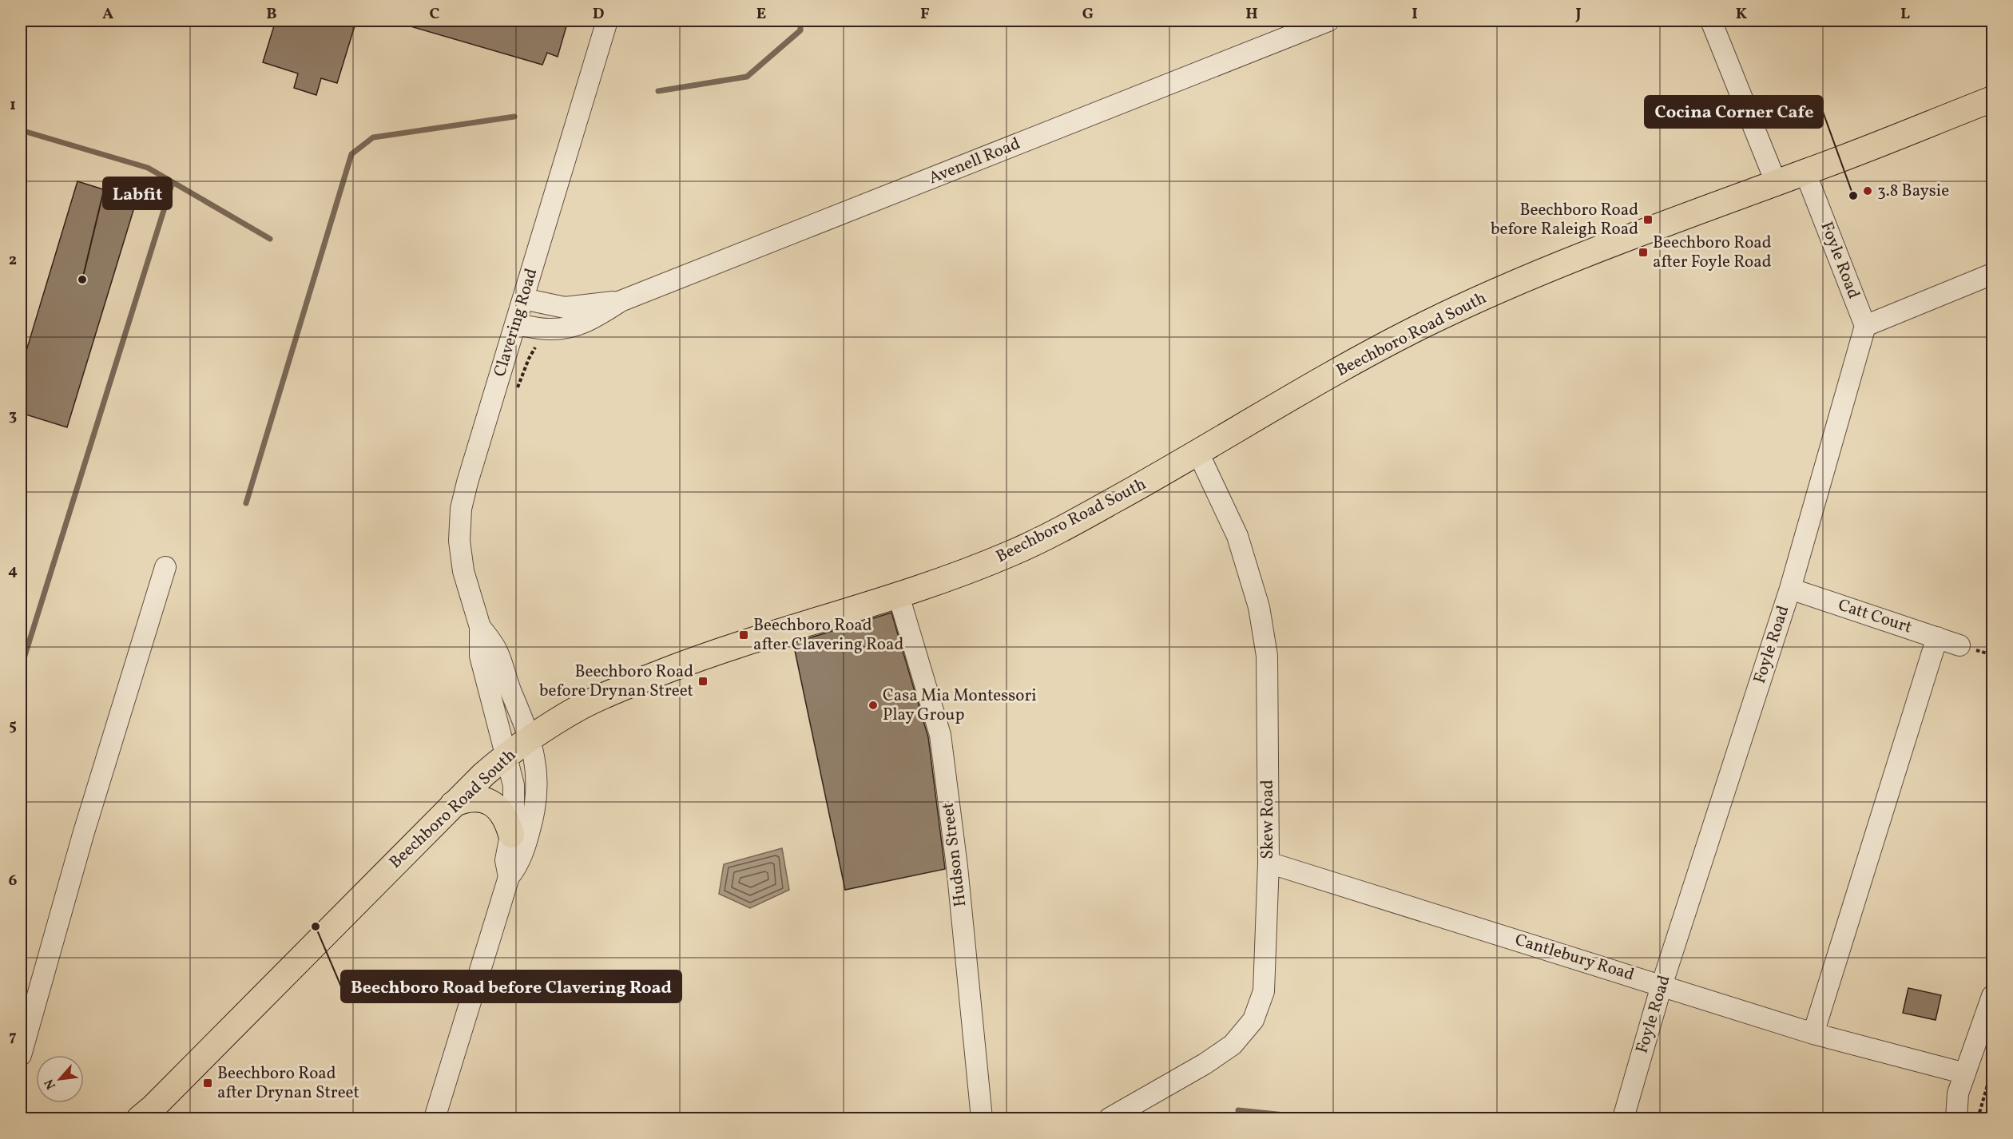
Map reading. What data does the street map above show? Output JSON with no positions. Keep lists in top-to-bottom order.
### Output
{
  "streets": {
    "main road": ["Beechboro Road South"],
    "street": [
      "Avenell Road",
      "Foyle Road",
      "Clavering Road",
      "Catt Court",
      "Skew Road",
      "Hudson Street",
      "Cantlebury Road"
    ]
  },
  "crossings": [
    ["Avenell Road", "Clavering Road"],
    ["Foyle Road", "Beechboro Road South"],
    ["Foyle Road", "Catt Court"],
    ["Foyle Road", "Cantlebury Road"],
    ["Clavering Road", "Beechboro Road South"],
    ["Beechboro Road South", "Skew Road"],
    ["Beechboro Road South", "Hudson Street"],
    ["Skew Road", "Cantlebury Road"]
  ],
  "places": {
    "other": [
      "3.8 Baysie",
      "Cocina Corner Cafe",
      "Labfit",
      "Casa Mia Montessori Play Group",
      "Beechboro Road before Clavering Road"
    ],
    "transit": [
      "Beechboro Road before Raleigh Road",
      "Beechboro Road after Foyle Road",
      "Beechboro Road after Clavering Road",
      "Beechboro Road before Drynan Street",
      "Beechboro Road after Drynan Street"
    ]
  },
  "north": "bottom left",
  "grid": {
    "columns": [
      "A",
      "B",
      "C",
      "D",
      "E",
      "F",
      "G",
      "H",
      "I",
      "J",
      "K",
      "L"
    ],
    "rows": [
      "1",
      "2",
      "3",
      "4",
      "5",
      "6",
      "7"
    ]
  }
}
